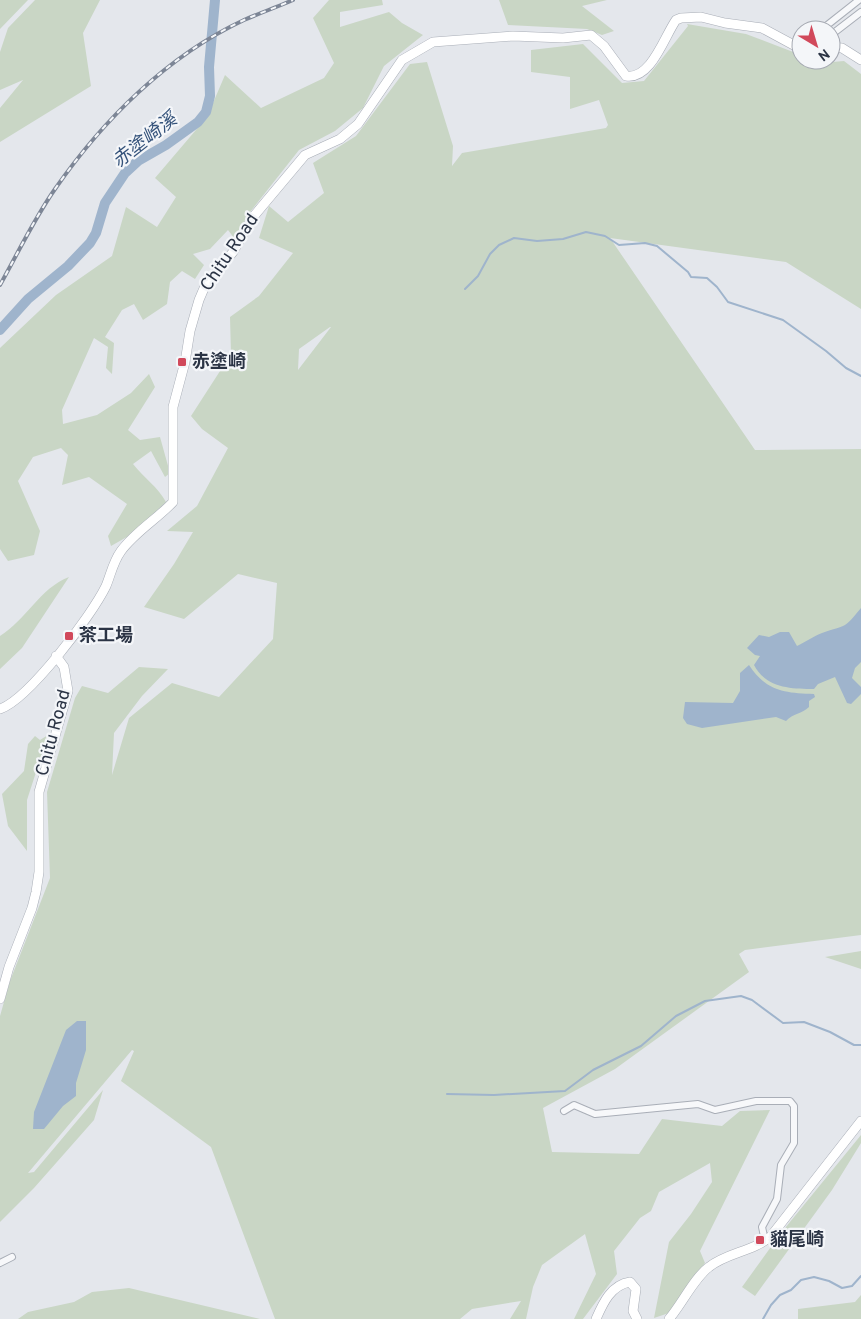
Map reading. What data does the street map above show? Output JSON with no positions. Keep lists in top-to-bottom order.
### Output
{
  "streets": {
    "street": ["Chitu Road"]
  },
  "water": ["赤塗崎溪"],
  "places": {
    "transit": ["赤塗崎", "茶工場", "貓尾崎"]
  },
  "north": "bottom right"
}
